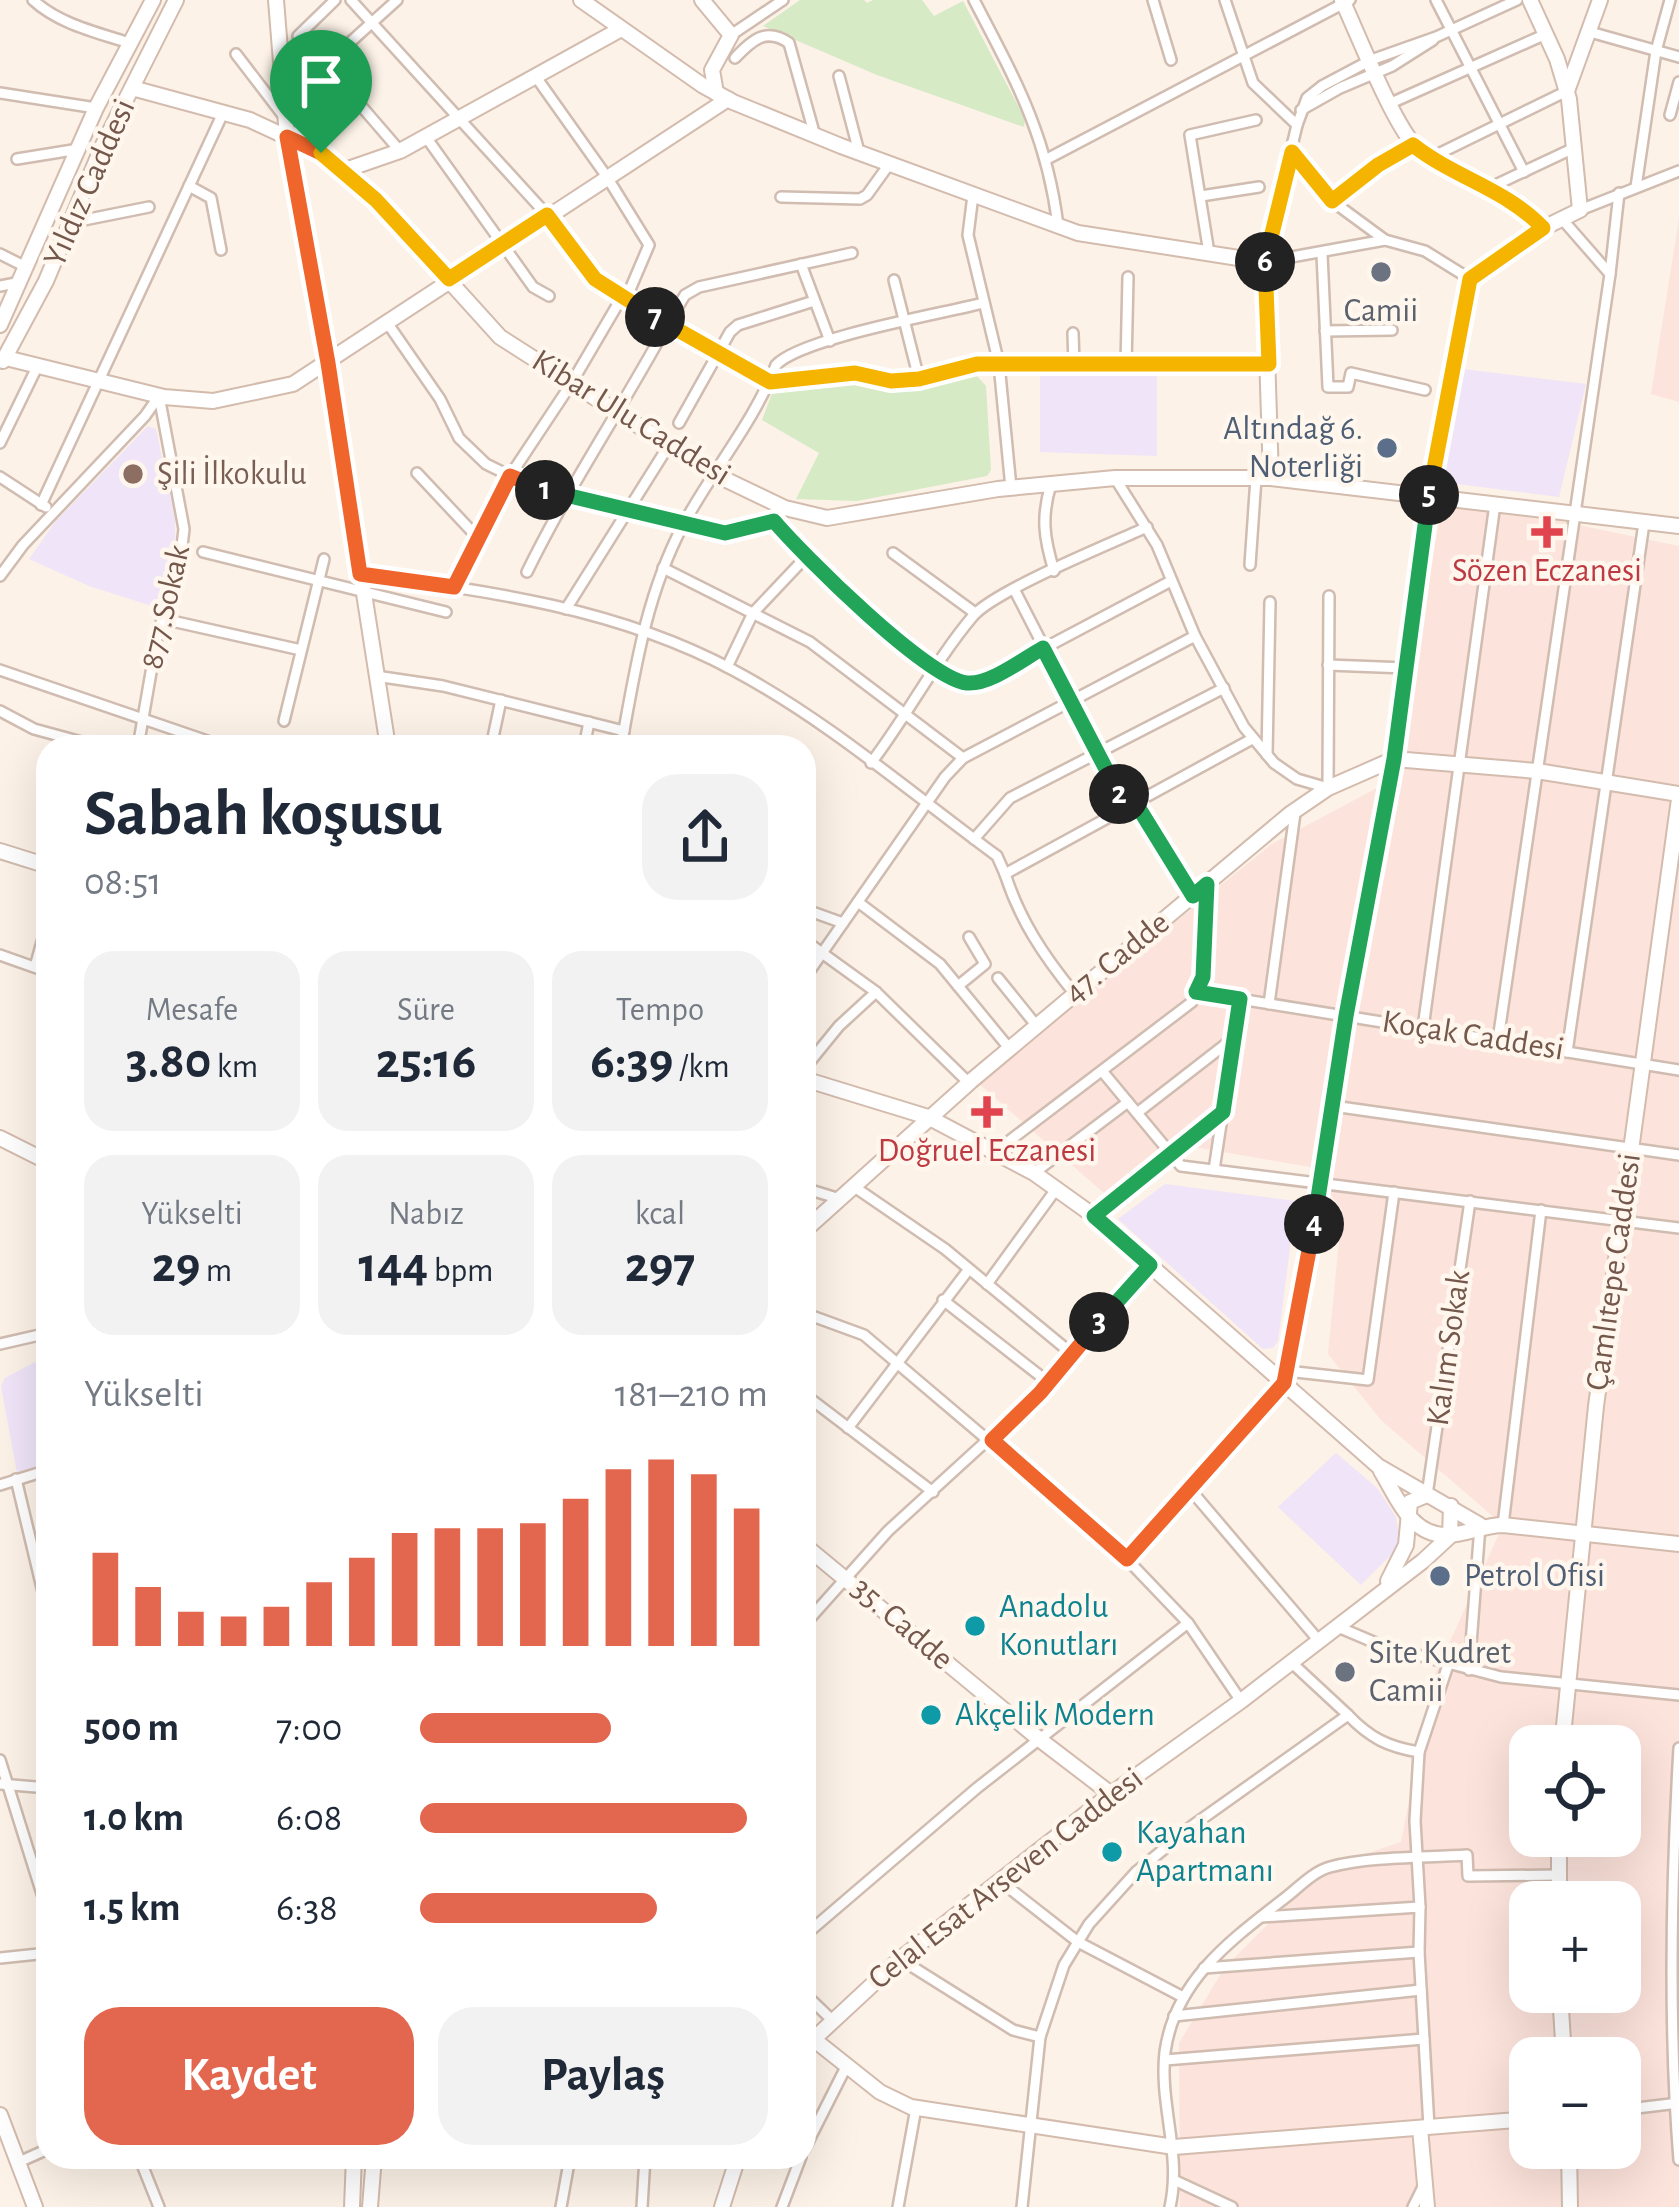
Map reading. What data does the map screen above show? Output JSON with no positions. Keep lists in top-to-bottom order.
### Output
{
  "streets": {
    "street": [
      "Yıldız Caddesi",
      "Kibar Ulu Caddesi",
      "877.Sokak",
      "47. Cadde",
      "Koçak Caddesi",
      "Çamlıtepe Caddesi",
      "Kalım Sokak",
      "35. Cadde",
      "Celal Esat Arseven Caddesi"
    ]
  },
  "crossings": [
    ["Yıldız Caddesi", "Kibar Ulu Caddesi"],
    ["47. Cadde", "Çamlıtepe Caddesi"],
    ["Koçak Caddesi", "Çamlıtepe Caddesi"],
    ["35. Cadde", "Celal Esat Arseven Caddesi"]
  ],
  "places": {
    "other": [
      "Camii",
      "Altındağ 6. Noterliği",
      "Şili İlkokulu",
      "Petrol Ofisi",
      "Anadolu Konutları",
      "Site Kudret Camii",
      "Akçelik Modern",
      "Kayahan Apartmanı"
    ],
    "health": ["Sözen Eczanesi", "Doğruel Eczanesi"]
  },
  "page": {
    "pins": [
      "6",
      "7",
      "1",
      "5",
      "2",
      "4",
      "3"
    ],
    "heading": ["Sabah koşusu", "08:51"],
    "stats": [
      ["Mesafe", "3.80 km"],
      ["Süre", "25:16"],
      ["Tempo", "6:39 /km"],
      ["Yükselti", "29 m"],
      ["Nabız", "144 bpm"],
      ["kcal", "297"]
    ],
    "chart": ["Yükselti", "181–210 m"],
    "list": [
      {
        "name": "500 m",
        "note": "7:00"
      },
      {
        "name": "1.0 km",
        "note": "6:08"
      },
      {
        "name": "1.5 km",
        "note": "6:38"
      }
    ],
    "map_buttons": ["+", "−"],
    "buttons": ["Kaydet", "Paylaş"]
  }
}
